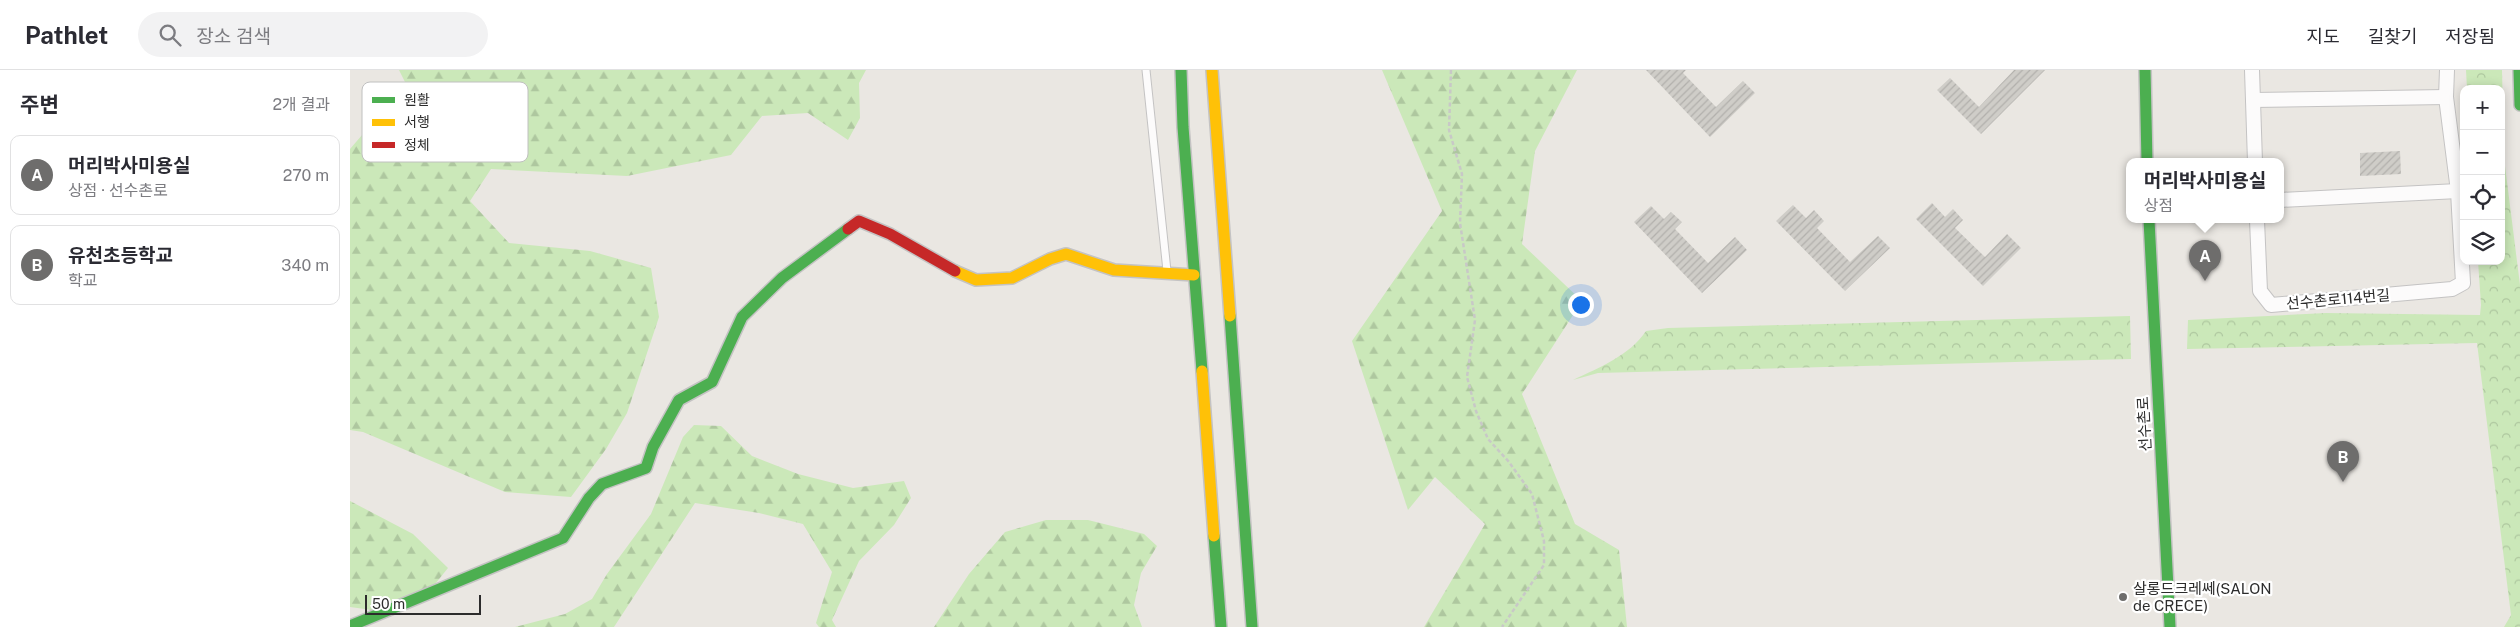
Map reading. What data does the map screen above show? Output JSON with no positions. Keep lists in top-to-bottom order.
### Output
{
  "streets": {
    "street": ["선수촌로114번길", "선수촌로"]
  },
  "places": ["살롱드크레쎄(SALON de CRECE)"],
  "legend": ["원활", "서행", "정체"],
  "scale_bar": "50 m",
  "page": {
    "header": "Pathlet",
    "search": "장소 검색",
    "nav": ["지도", "길찾기", "저장됨"],
    "heading": ["주변", "2개 결과"],
    "map_buttons": ["+", "−"],
    "list": [
      {
        "mark": "A",
        "name": "머리박사미용실",
        "note": "상점 · 선수촌로",
        "value": "270 m"
      },
      {
        "mark": "B",
        "name": "유천초등학교",
        "note": "학교",
        "value": "340 m"
      }
    ],
    "popup": ["머리박사미용실", "상점"],
    "pins": ["A", "B"],
    "scale": "50 m"
  }
}
